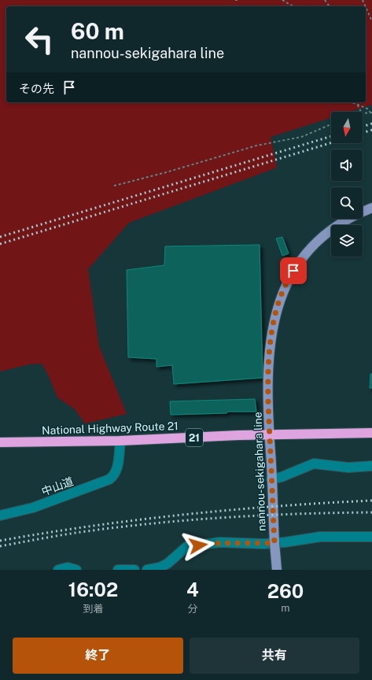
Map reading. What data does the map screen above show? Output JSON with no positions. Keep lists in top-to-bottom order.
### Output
{
  "streets": {
    "highway": ["National Highway Route 21", "21"],
    "main road": ["nannou-sekigahara line"],
    "street": ["中山道"]
  },
  "crossings": [
    ["National Highway Route 21", "nannou-sekigahara line"],
    ["National Highway Route 21", "中山道"]
  ],
  "north": "bottom",
  "page": {
    "turn": ["60 m", "nannou-sekigahara line"],
    "then": "その先",
    "eta": [
      "16:02",
      "到着",
      "4",
      "分",
      "260",
      "m"
    ],
    "buttons": ["終了", "共有"]
  }
}
